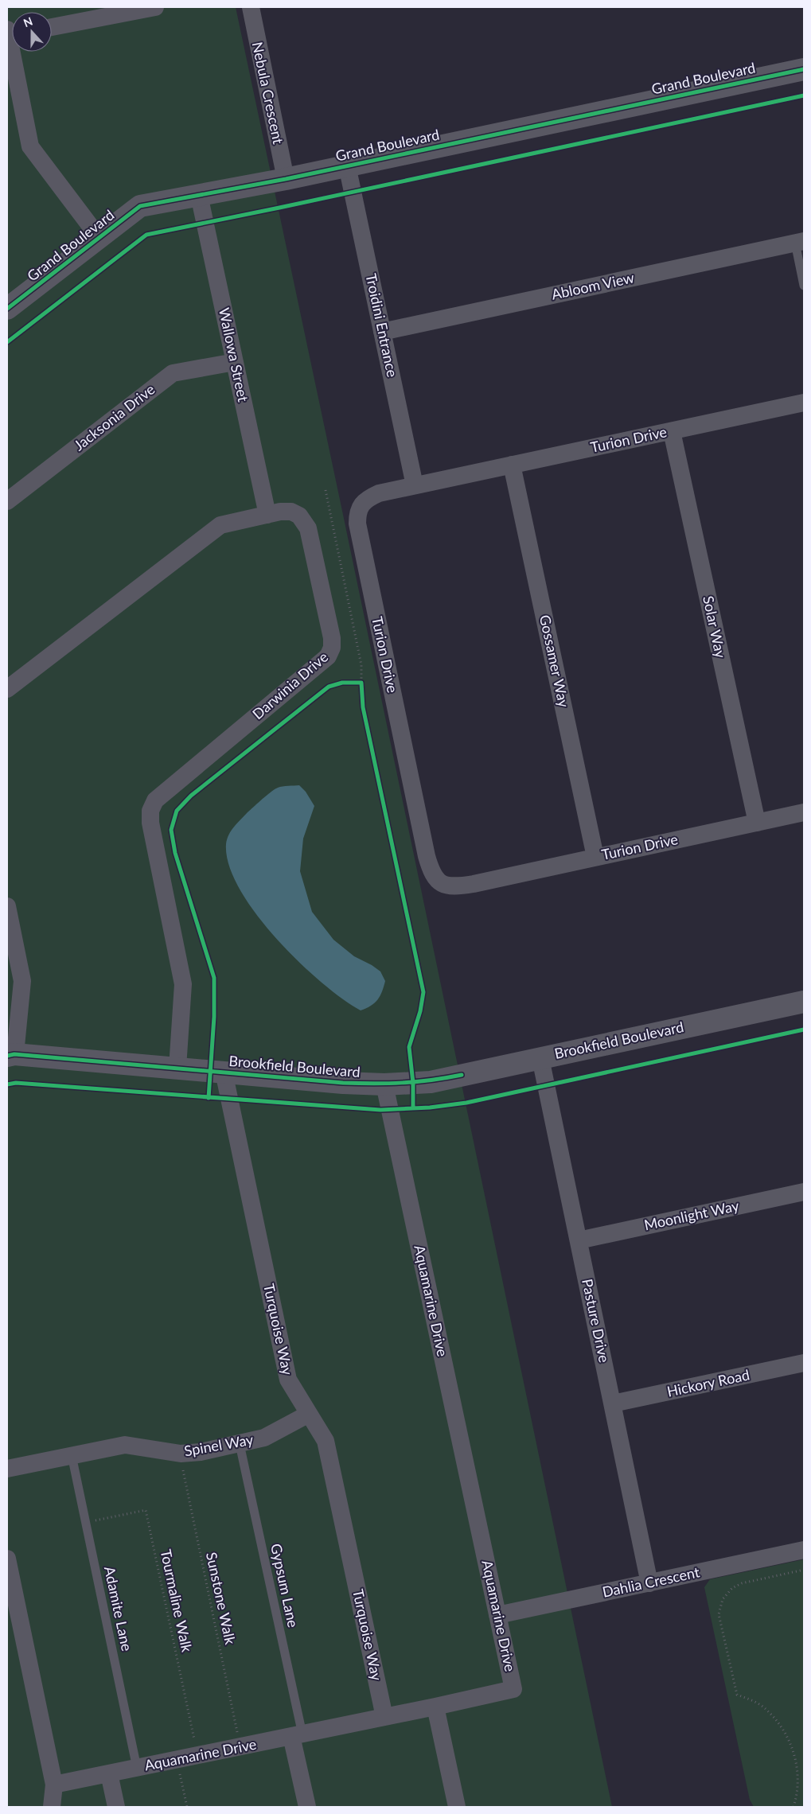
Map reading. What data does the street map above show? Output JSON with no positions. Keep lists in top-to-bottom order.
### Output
{
  "streets": {
    "street": [
      "Grand Boulevard",
      "Nebula Crescent",
      "Abloom View",
      "Troidini Entrance",
      "Wallowa Street",
      "Jacksonia Drive",
      "Turion Drive",
      "Solar Way",
      "Gossamer Way",
      "Darwinia Drive",
      "Brookfield Boulevard",
      "Moonlight Way",
      "Aquamarine Drive",
      "Pasture Drive",
      "Turquoise Way",
      "Hickory Road",
      "Spinel Way",
      "Dahlia Crescent"
    ],
    "lane": ["Gypsum Lane", "Adamite Lane"],
    "path": ["Sunstone Walk", "Tourmaline Walk"]
  },
  "crossings": [
    ["Grand Boulevard", "Nebula Crescent"],
    ["Grand Boulevard", "Troidini Entrance"],
    ["Grand Boulevard", "Wallowa Street"],
    ["Abloom View", "Troidini Entrance"],
    ["Troidini Entrance", "Turion Drive"],
    ["Wallowa Street", "Jacksonia Drive"],
    ["Wallowa Street", "Darwinia Drive"],
    ["Turion Drive", "Solar Way"],
    ["Turion Drive", "Gossamer Way"],
    ["Darwinia Drive", "Brookfield Boulevard"],
    ["Brookfield Boulevard", "Aquamarine Drive"],
    ["Brookfield Boulevard", "Pasture Drive"],
    ["Brookfield Boulevard", "Turquoise Way"],
    ["Moonlight Way", "Pasture Drive"],
    ["Aquamarine Drive", "Turquoise Way"],
    ["Aquamarine Drive", "Dahlia Crescent"],
    ["Aquamarine Drive", "Gypsum Lane"],
    ["Aquamarine Drive", "Sunstone Walk"],
    ["Aquamarine Drive", "Tourmaline Walk"],
    ["Aquamarine Drive", "Adamite Lane"],
    ["Pasture Drive", "Hickory Road"],
    ["Pasture Drive", "Dahlia Crescent"],
    ["Turquoise Way", "Spinel Way"],
    ["Spinel Way", "Gypsum Lane"],
    ["Spinel Way", "Sunstone Walk"],
    ["Spinel Way", "Adamite Lane"],
    ["Tourmaline Walk", "Adamite Lane"]
  ],
  "north": "top"
}
